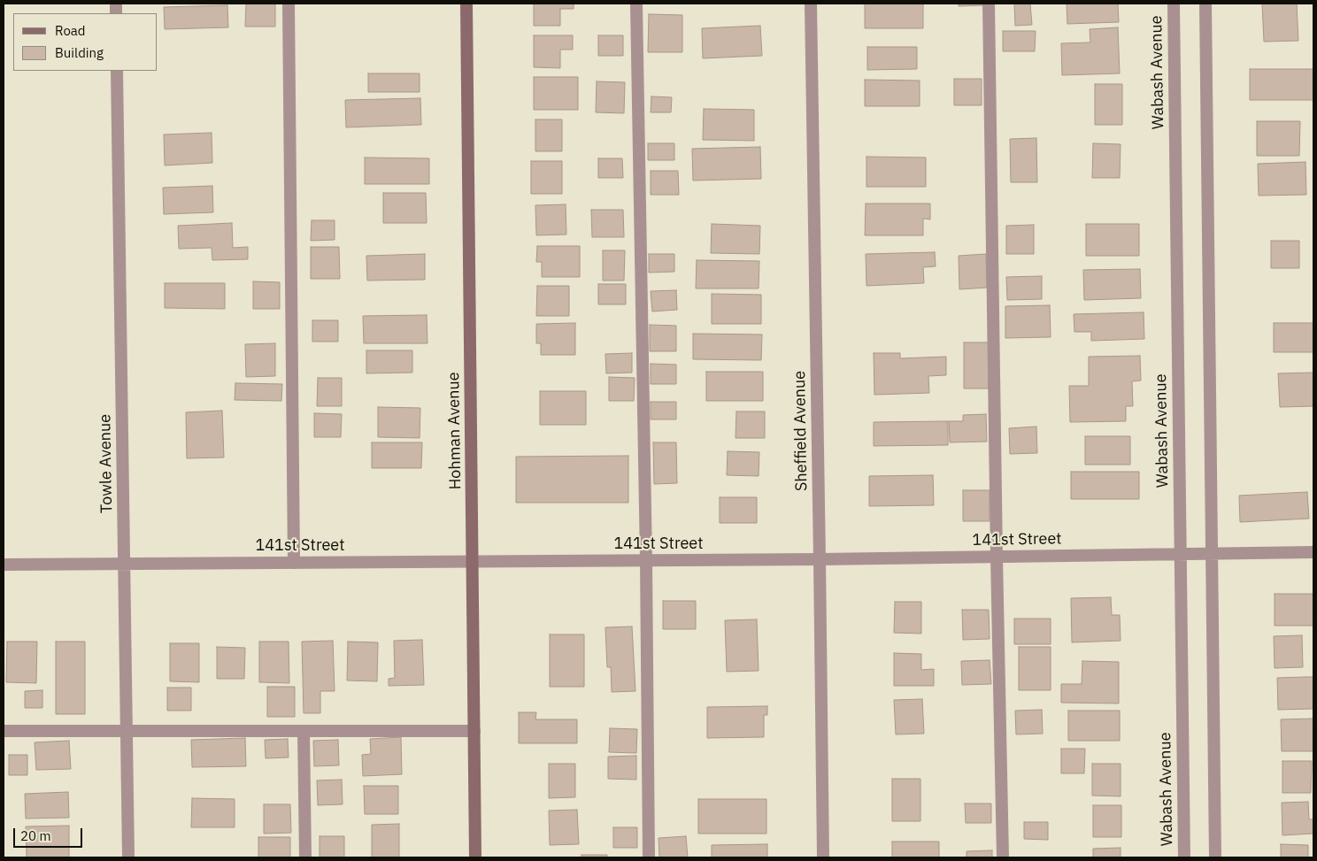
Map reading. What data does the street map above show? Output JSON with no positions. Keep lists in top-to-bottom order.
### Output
{
  "streets": {
    "main road": ["Hohman Avenue"],
    "street": [
      "Wabash Avenue",
      "Sheffield Avenue",
      "Towle Avenue",
      "141st Street"
    ]
  },
  "crossings": [
    ["Wabash Avenue", "141st Street"],
    ["Hohman Avenue", "141st Street"],
    ["Sheffield Avenue", "141st Street"],
    ["Towle Avenue", "141st Street"]
  ],
  "legend": ["Road", "Building"],
  "scale_bar": "20 m"
}
